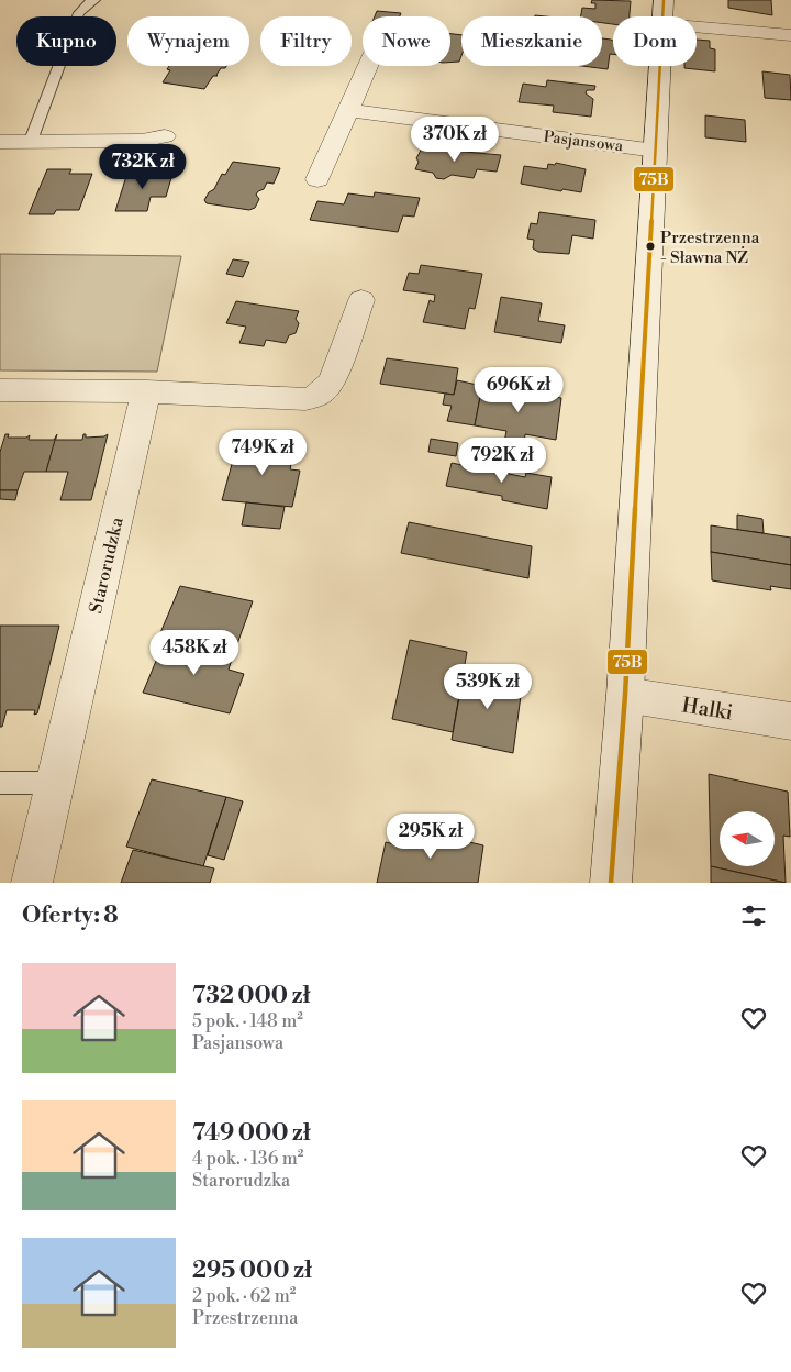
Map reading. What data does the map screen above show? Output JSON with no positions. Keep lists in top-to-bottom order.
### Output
{
  "streets": {
    "street": ["Pasjansowa", "Starorudzka", "Halki"]
  },
  "places": ["Przestrzenna - Sławna NŻ"],
  "lines": ["transit line 75B"],
  "north": "left",
  "page": {
    "chip": [
      "Kupno",
      "Wynajem",
      "Filtry",
      "Nowe",
      "Mieszkanie",
      "Dom"
    ],
    "price": [
      "370K zł",
      "732K zł",
      "696K zł",
      "749K zł",
      "792K zł",
      "458K zł",
      "539K zł",
      "295K zł"
    ],
    "heading": "Oferty: 8",
    "list": [
      {
        "name": "732 000 zł",
        "note": "5 pok. · 148 m² · Pasjansowa"
      },
      {
        "name": "749 000 zł",
        "note": "4 pok. · 136 m² · Starorudzka"
      },
      {
        "name": "295 000 zł",
        "note": "2 pok. · 62 m² · Przestrzenna"
      }
    ]
  }
}
